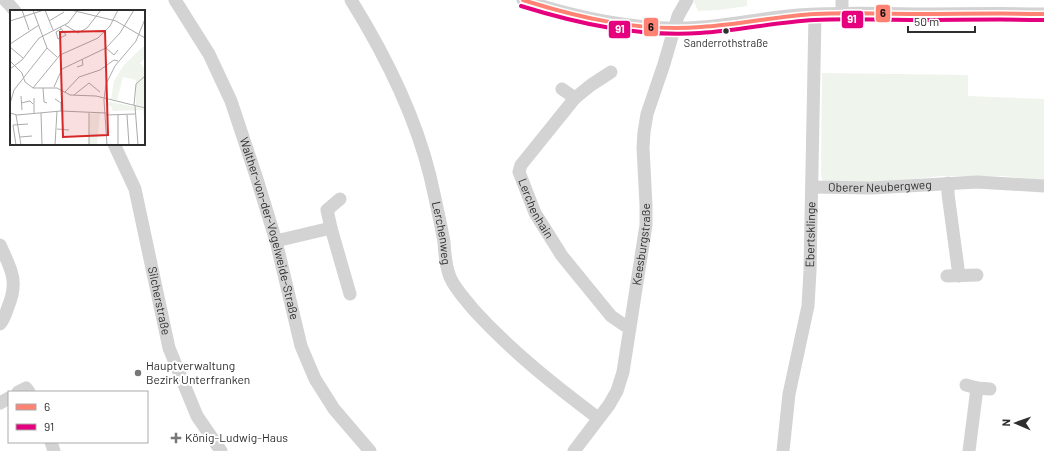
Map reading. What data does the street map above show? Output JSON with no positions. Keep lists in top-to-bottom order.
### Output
{
  "streets": {
    "street": [
      "Oberer Neubergweg",
      "Lerchenhain",
      "Walther-von-der-Vogelweide-Straße",
      "Lerchenweg",
      "Ebertsklinge",
      "Keesburgstraße",
      "Silcherstraße"
    ]
  },
  "crossings": [
    ["Oberer Neubergweg", "Ebertsklinge"],
    ["Lerchenhain", "Keesburgstraße"],
    ["Lerchenweg", "Keesburgstraße"]
  ],
  "places": {
    "other": ["Sanderrothstraße", "Hauptverwaltung Bezirk Unterfranken"],
    "health": ["König-Ludwig-Haus"]
  },
  "lines": ["transit line 6", "transit line 91"],
  "legend": ["6", "91"],
  "scale_bar": "50 m",
  "north": "left"
}
